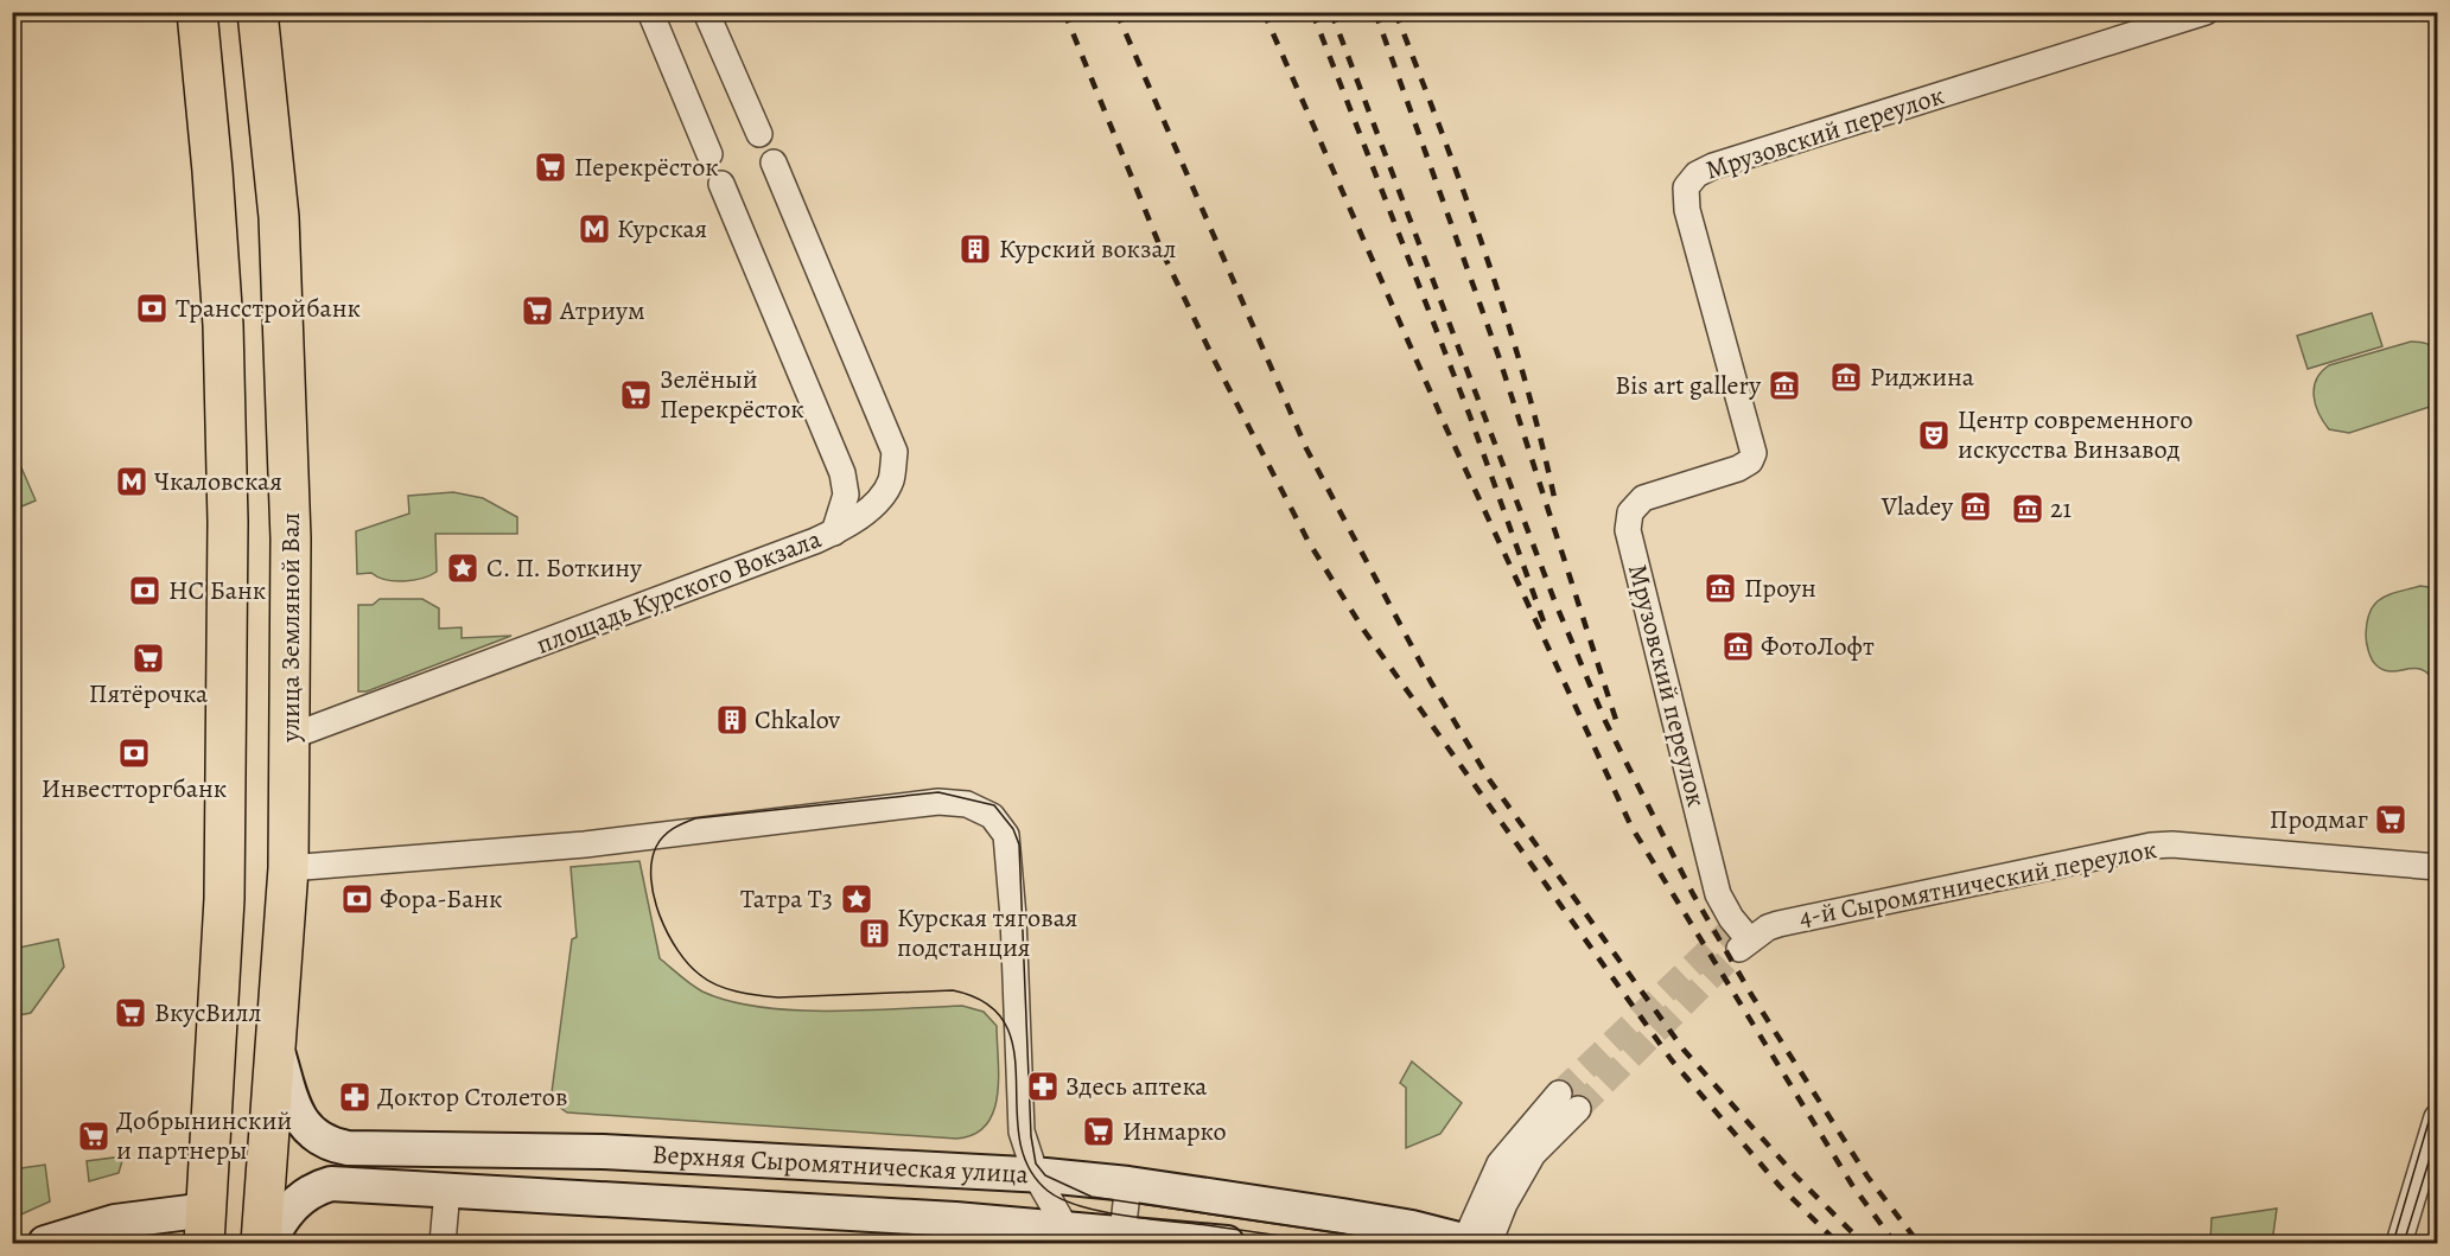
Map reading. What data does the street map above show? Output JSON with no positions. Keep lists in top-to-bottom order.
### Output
{
  "streets": {
    "main road": ["улица Земляной Вал", "Верхняя Сыромятническая улица"],
    "street": ["Мрузовский переулок", "площадь Курского Вокзала", "4-й Сыромятнический переулок"]
  },
  "crossings": [
    ["Мрузовский переулок", "4-й Сыромятнический переулок"],
    ["площадь Курского Вокзала", "улица Земляной Вал"],
    ["улица Земляной Вал", "Верхняя Сыромятническая улица"]
  ],
  "places": {
    "supermarket": [
      "Перекрёсток",
      "Атриум",
      "Зелёный Перекрёсток",
      "Пятёрочка",
      "Продмаг",
      "ВкусВилл",
      "Инмарко",
      "Добрынинский и партнеры"
    ],
    "metro station": ["Курская", "Чкаловская"],
    "building": ["Курский вокзал", "Chkalov", "Курская тяговая подстанция"],
    "bank": [
      "Трансстройбанк",
      "НС Банк",
      "Инвестторгбанк",
      "Фора-Банк"
    ],
    "museum": [
      "Риджина",
      "Bis art gallery",
      "Vladey",
      "21",
      "Проун",
      "ФотоЛофт"
    ],
    "theatre": ["Центр современного искусства Винзавод"],
    "place": ["С. П. Боткину", "Татра T3"],
    "pharmacy": ["Здесь аптека", "Доктор Столетов"]
  }
}
